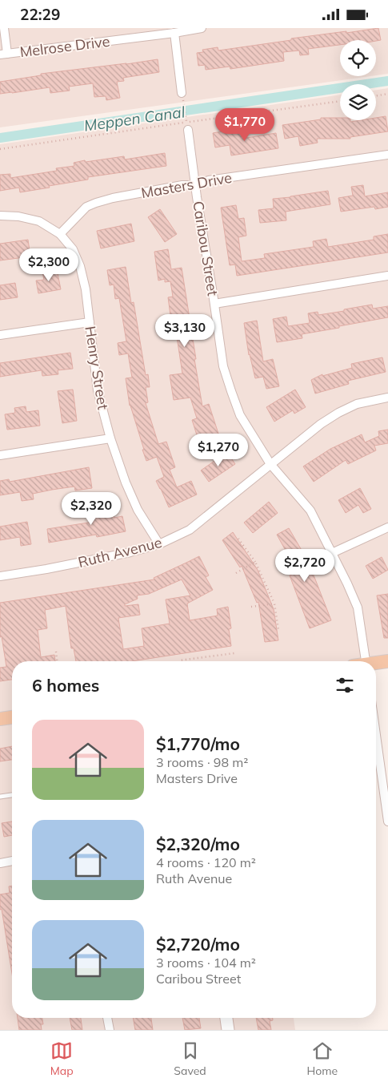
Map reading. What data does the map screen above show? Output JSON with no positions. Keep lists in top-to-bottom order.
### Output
{
  "streets": {
    "street": [
      "Melrose Drive",
      "Masters Drive",
      "Caribou Street",
      "Henry Street",
      "Ruth Avenue"
    ]
  },
  "crossings": [
    ["Masters Drive", "Caribou Street"],
    ["Masters Drive", "Henry Street"],
    ["Caribou Street", "Ruth Avenue"],
    ["Henry Street", "Ruth Avenue"]
  ],
  "water": ["Meppen Canal"],
  "page": {
    "status": "22:29",
    "price": [
      "$1,770",
      "$2,300",
      "$3,130",
      "$1,270",
      "$2,320",
      "$2,720"
    ],
    "heading": "6 homes",
    "list": [
      {
        "name": "$1,770/mo",
        "note": "3 rooms · 98 m² · Masters Drive"
      },
      {
        "name": "$2,320/mo",
        "note": "4 rooms · 120 m² · Ruth Avenue"
      },
      {
        "name": "$2,720/mo",
        "note": "3 rooms · 104 m² · Caribou Street"
      }
    ],
    "tabs": ["Map", "Saved", "Home"]
  }
}
